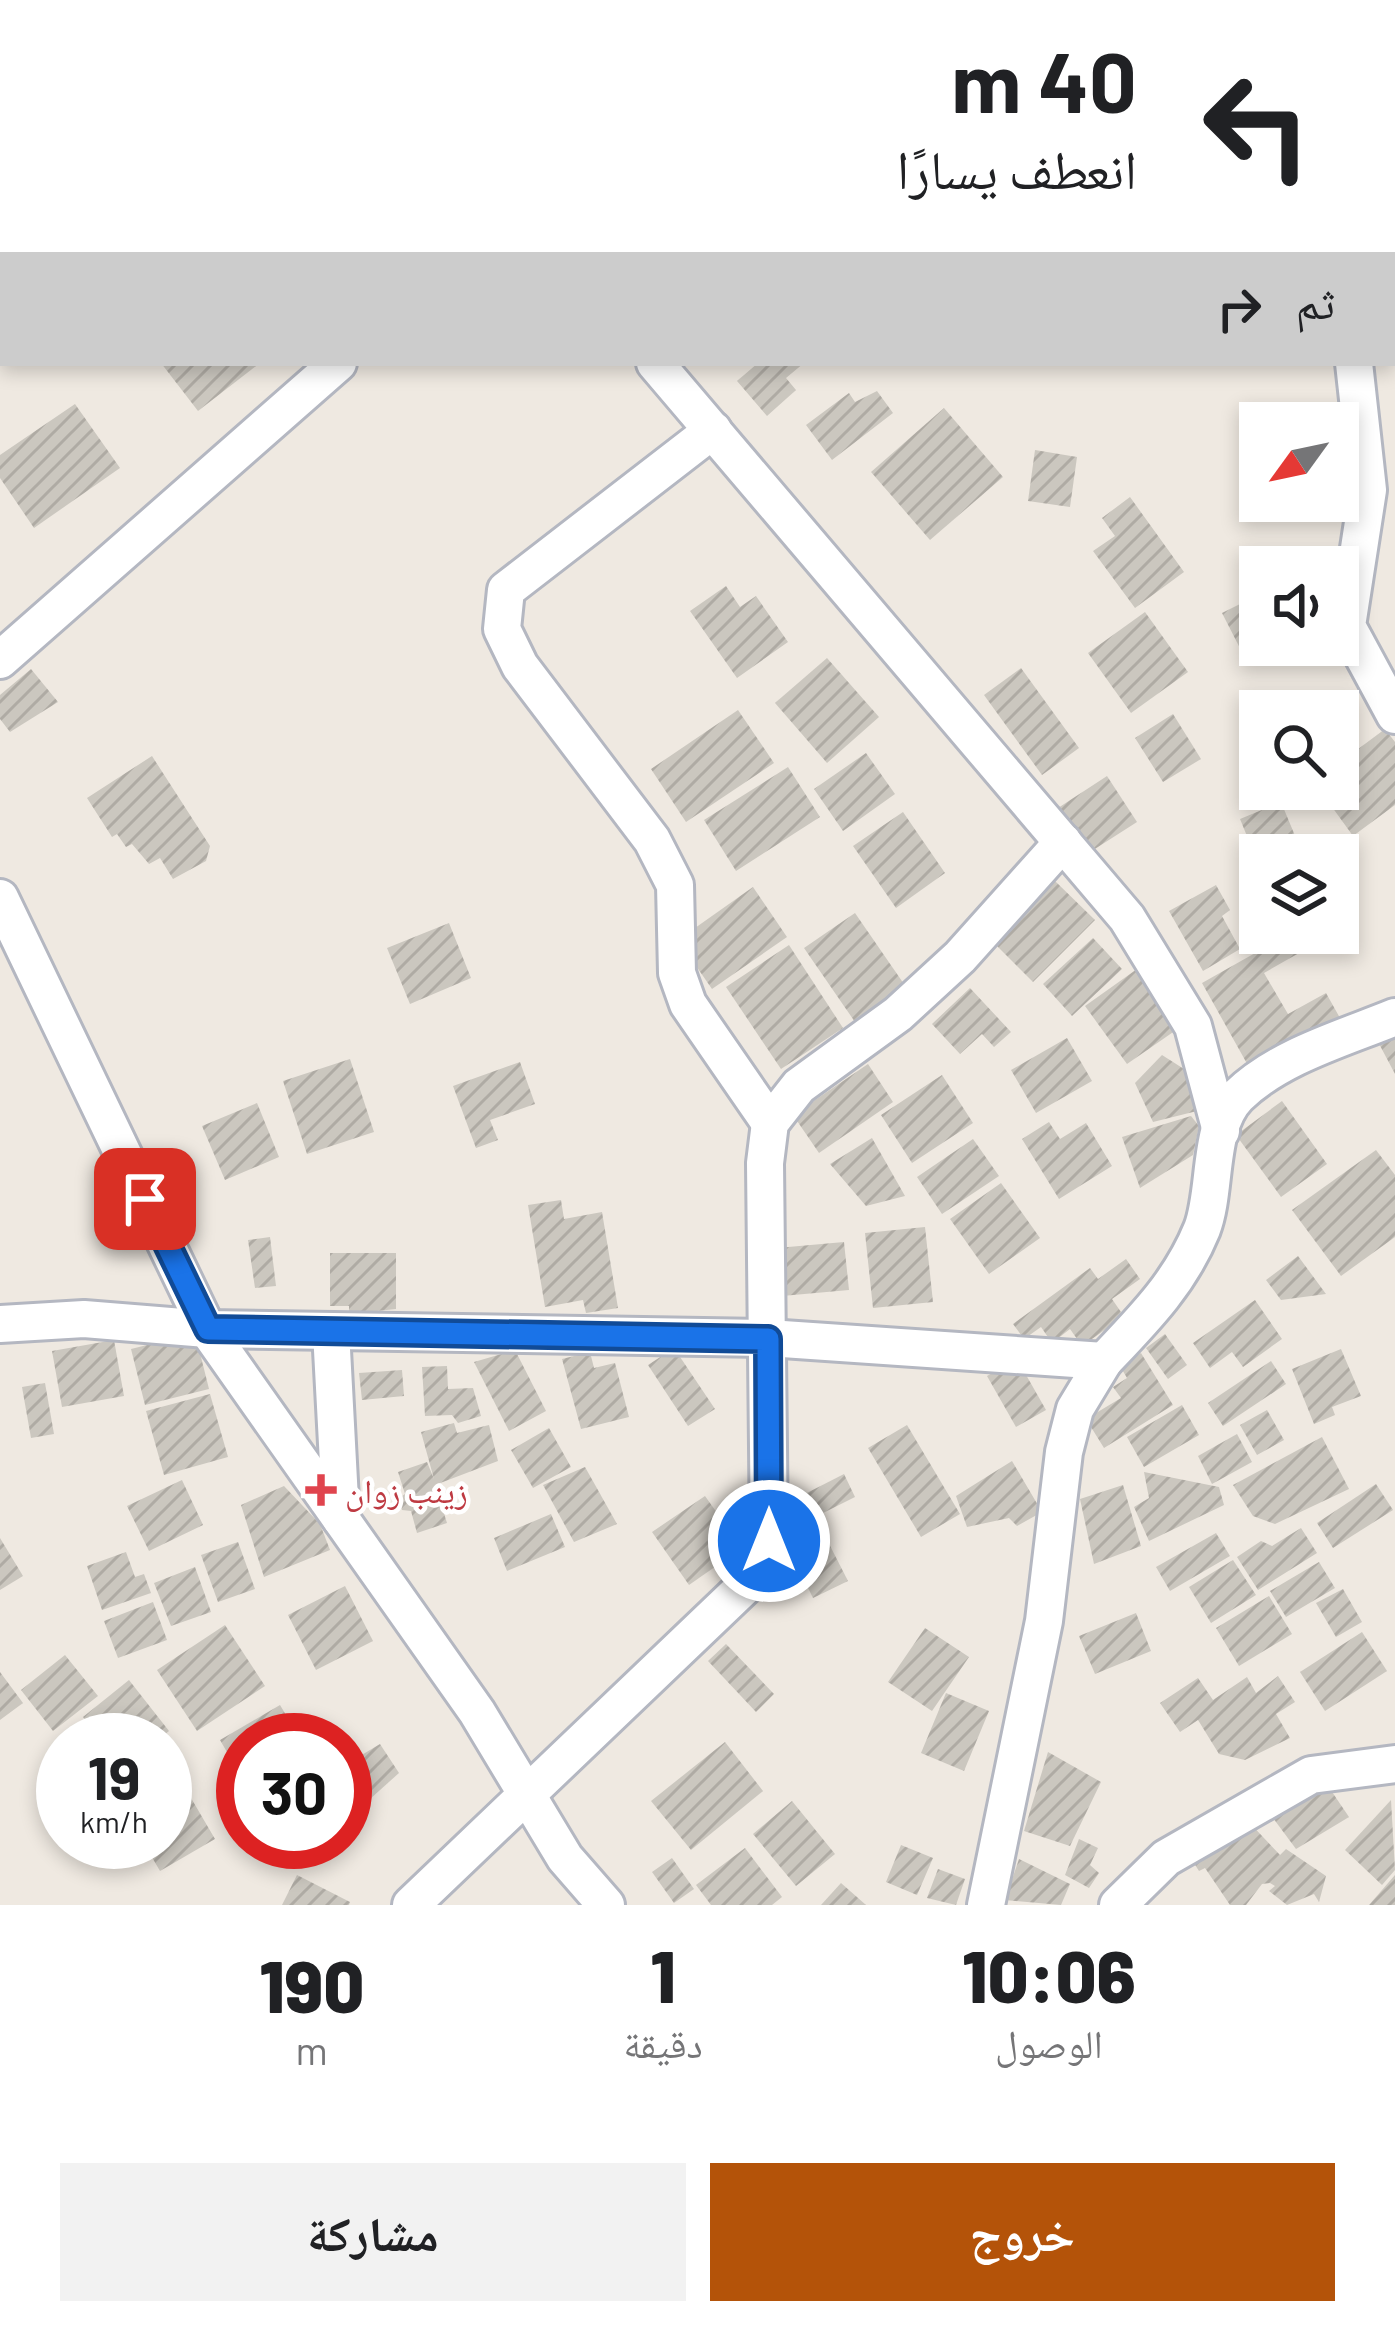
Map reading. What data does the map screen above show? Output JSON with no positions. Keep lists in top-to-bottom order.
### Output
{
  "places": {
    "health": ["زينب زوان"]
  },
  "north": "bottom left",
  "page": {
    "turn": ["40 m", "انعطف يسارًا"],
    "then": "ثم",
    "speed": "19 km/h",
    "limit": "30",
    "eta": [
      "10:06",
      "الوصول",
      "1",
      "دقيقة",
      "190",
      "m"
    ],
    "buttons": ["خروج", "مشاركة"]
  }
}
